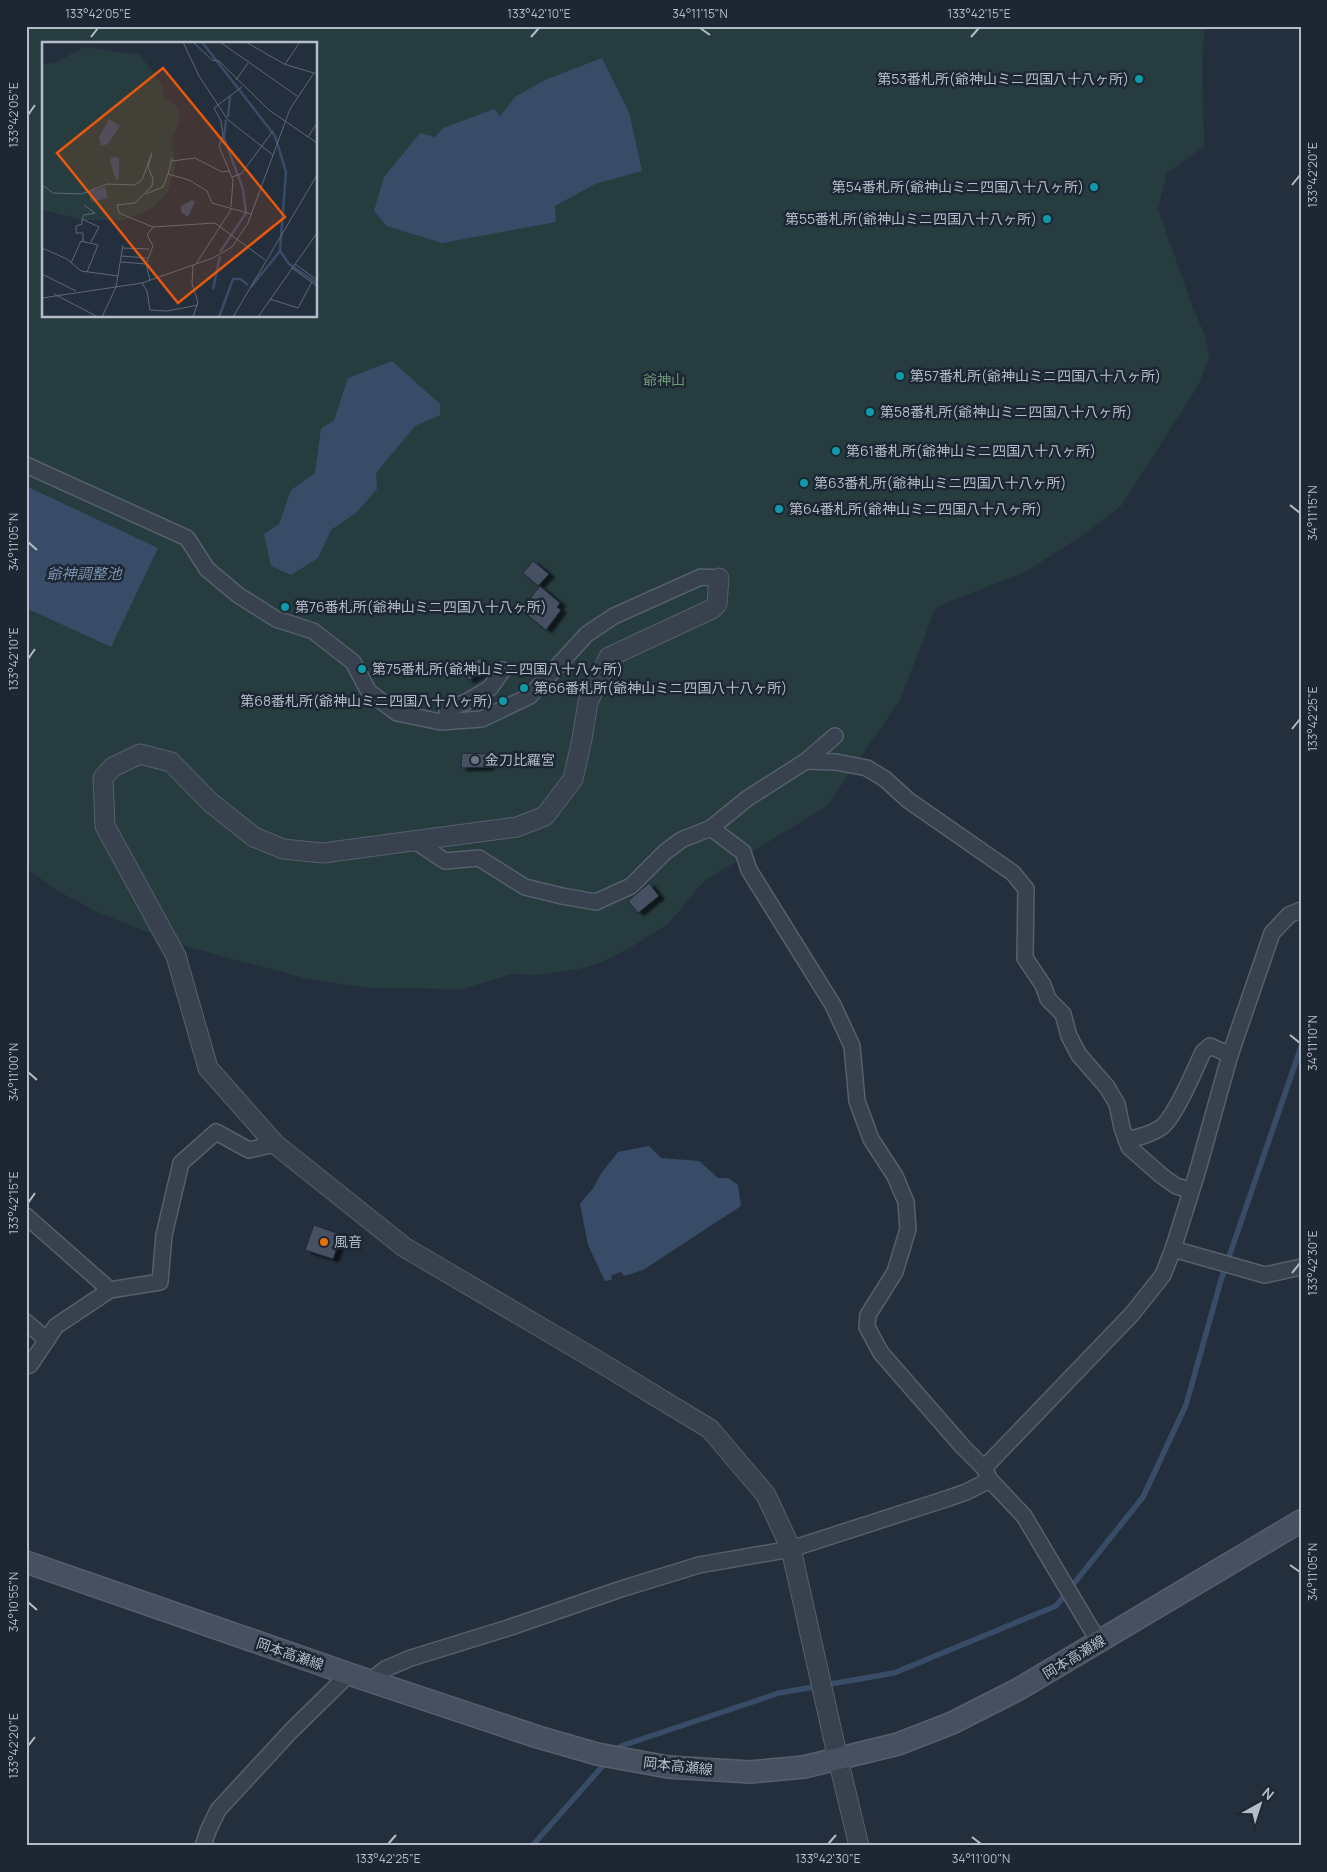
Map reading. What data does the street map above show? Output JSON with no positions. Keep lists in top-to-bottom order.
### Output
{
  "streets": {
    "main road": ["岡本高瀬線"]
  },
  "water": ["爺神調整池"],
  "parks": ["爺神山"],
  "places": [
    "第53番札所(爺神山ミニ四国八十八ヶ所)",
    "第54番札所(爺神山ミニ四国八十八ヶ所)",
    "第55番札所(爺神山ミニ四国八十八ヶ所)",
    "第57番札所(爺神山ミニ四国八十八ヶ所)",
    "第58番札所(爺神山ミニ四国八十八ヶ所)",
    "第61番札所(爺神山ミニ四国八十八ヶ所)",
    "第63番札所(爺神山ミニ四国八十八ヶ所)",
    "第64番札所(爺神山ミニ四国八十八ヶ所)",
    "第76番札所(爺神山ミニ四国八十八ヶ所)",
    "第75番札所(爺神山ミニ四国八十八ヶ所)",
    "第66番札所(爺神山ミニ四国八十八ヶ所)",
    "第68番札所(爺神山ミニ四国八十八ヶ所)",
    "金刀比羅宮",
    "風音"
  ],
  "north": "top right",
  "coordinates": [
    "133°42'05\"E",
    "133°42'10\"E",
    "34°11'15\"N",
    "133°42'15\"E",
    "133°42'20\"E",
    "34°11'05\"N",
    "133°42'25\"E",
    "34°11'10\"N",
    "34°11'00\"N",
    "133°42'30\"E",
    "34°10'55\"N"
  ]
}
